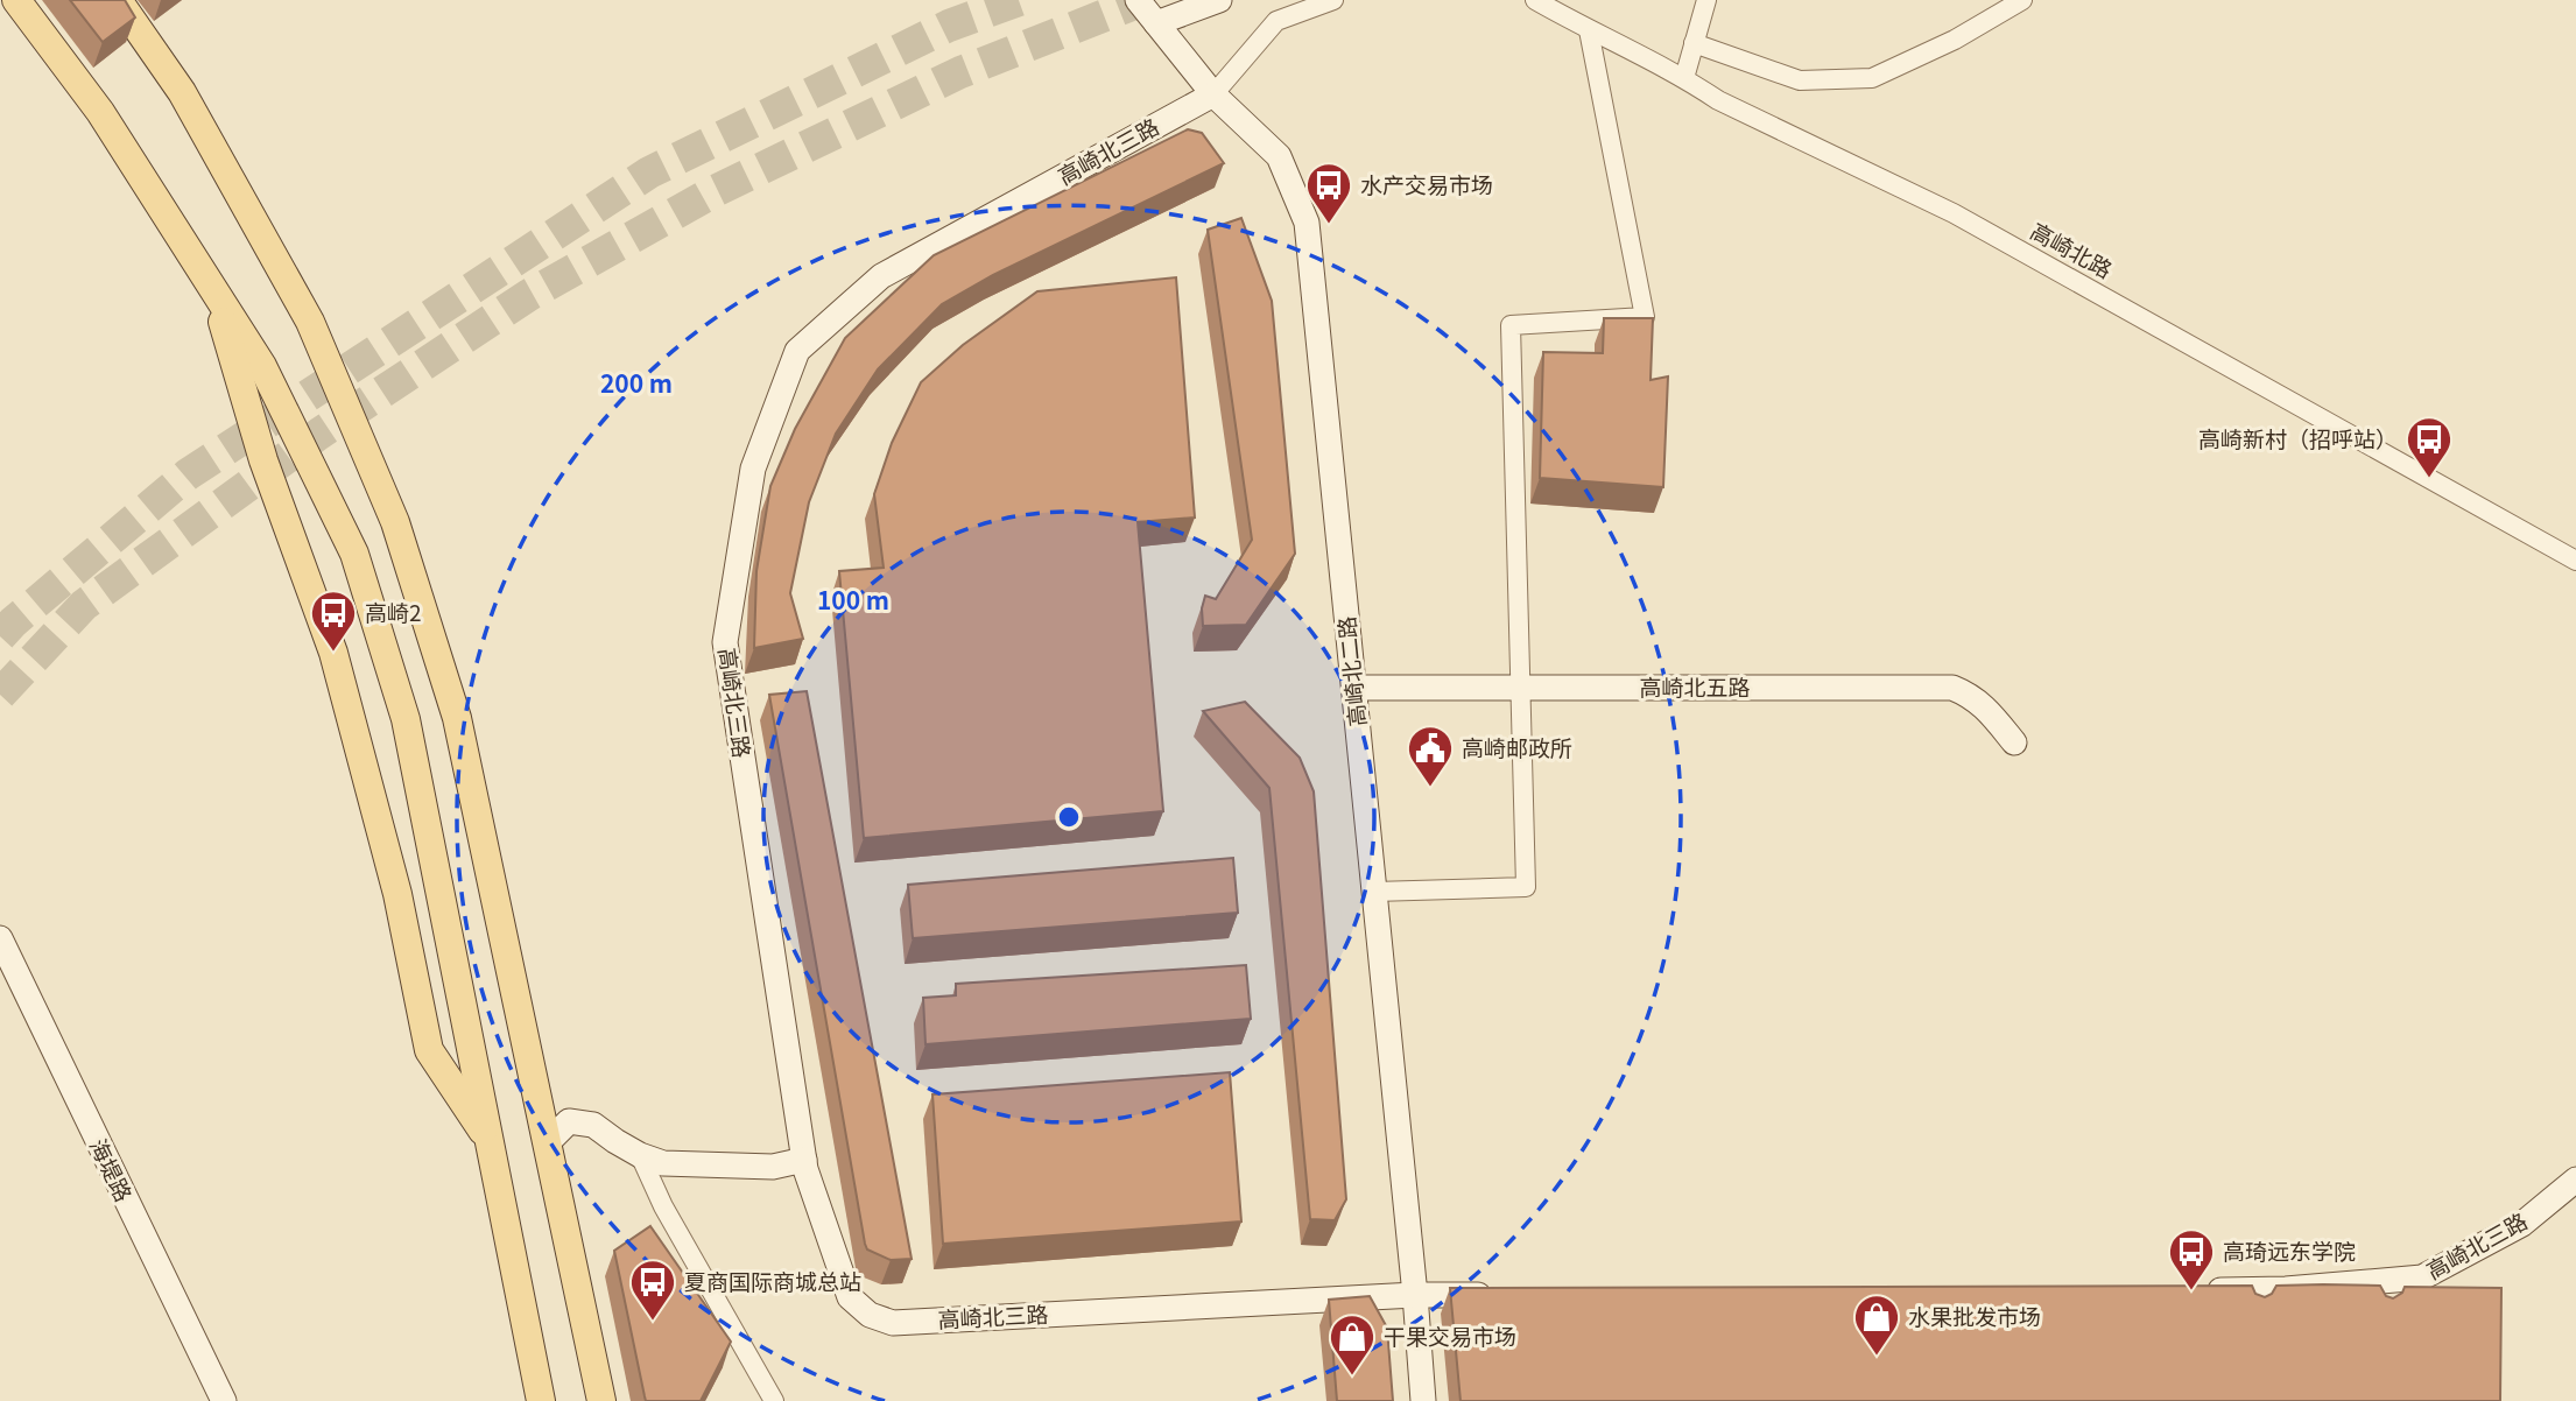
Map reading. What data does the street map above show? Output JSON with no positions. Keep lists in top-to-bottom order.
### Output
{
  "streets": {
    "street": [
      "高崎北三路",
      "高崎北路",
      "高崎北二路",
      "高崎北五路",
      "海堤路"
    ]
  },
  "crossings": [
    ["高崎北三路", "高崎北二路"],
    ["高崎北二路", "高崎北五路"]
  ],
  "places": {
    "bus stop": [
      "水产交易市场",
      "高崎新村（招呼站）",
      "高崎2",
      "高琦远东学院",
      "夏商国际商城总站"
    ],
    "public building": ["高崎邮政所"],
    "shop": ["水果批发市场", "干果交易市场"]
  },
  "rings": ["200 m", "100 m"]
}
